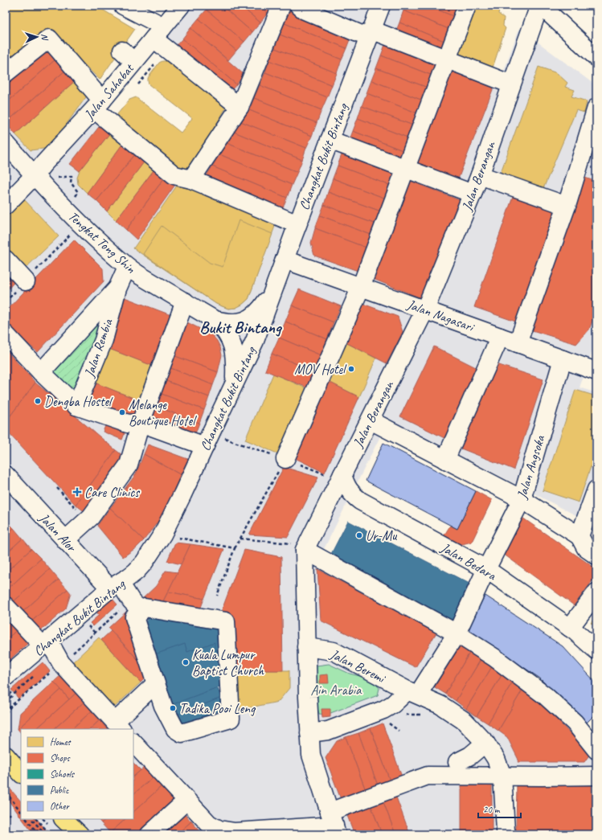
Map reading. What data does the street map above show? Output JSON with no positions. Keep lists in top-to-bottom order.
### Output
{
  "streets": {
    "street": [
      "Jalan Sahabat",
      "Changkat Bukit Bintang",
      "Jalan Berangan",
      "Tengkat Tong Shin",
      "Jalan Nagasari",
      "Jalan Rembia",
      "Jalan Angsoka",
      "Jalan Alor",
      "Jalan Bedara",
      "Jalan Beremi"
    ]
  },
  "crossings": [
    ["Jalan Sahabat", "Tengkat Tong Shin"],
    ["Changkat Bukit Bintang", "Tengkat Tong Shin"],
    ["Changkat Bukit Bintang", "Jalan Nagasari"],
    ["Changkat Bukit Bintang", "Jalan Alor"],
    ["Jalan Berangan", "Jalan Nagasari"],
    ["Jalan Berangan", "Jalan Bedara"],
    ["Jalan Berangan", "Jalan Beremi"],
    ["Tengkat Tong Shin", "Jalan Rembia"],
    ["Jalan Nagasari", "Jalan Angsoka"],
    ["Jalan Angsoka", "Jalan Bedara"],
    ["Jalan Angsoka", "Jalan Beremi"]
  ],
  "districts": ["Bukit Bintang"],
  "parks": ["Ain Arabia"],
  "places": {
    "other": [
      "MOV Hotel",
      "Dengba Hostel",
      "Melange Boutique Hotel",
      "Ur-Mu",
      "Kuala Lumpur Baptist Church",
      "Tadika Pooi Leng"
    ],
    "health": ["Care Clinics"]
  },
  "legend": [
    "Homes",
    "Shops",
    "Schools",
    "Public",
    "Other"
  ],
  "scale_bar": "20 m",
  "north": "right"
}
